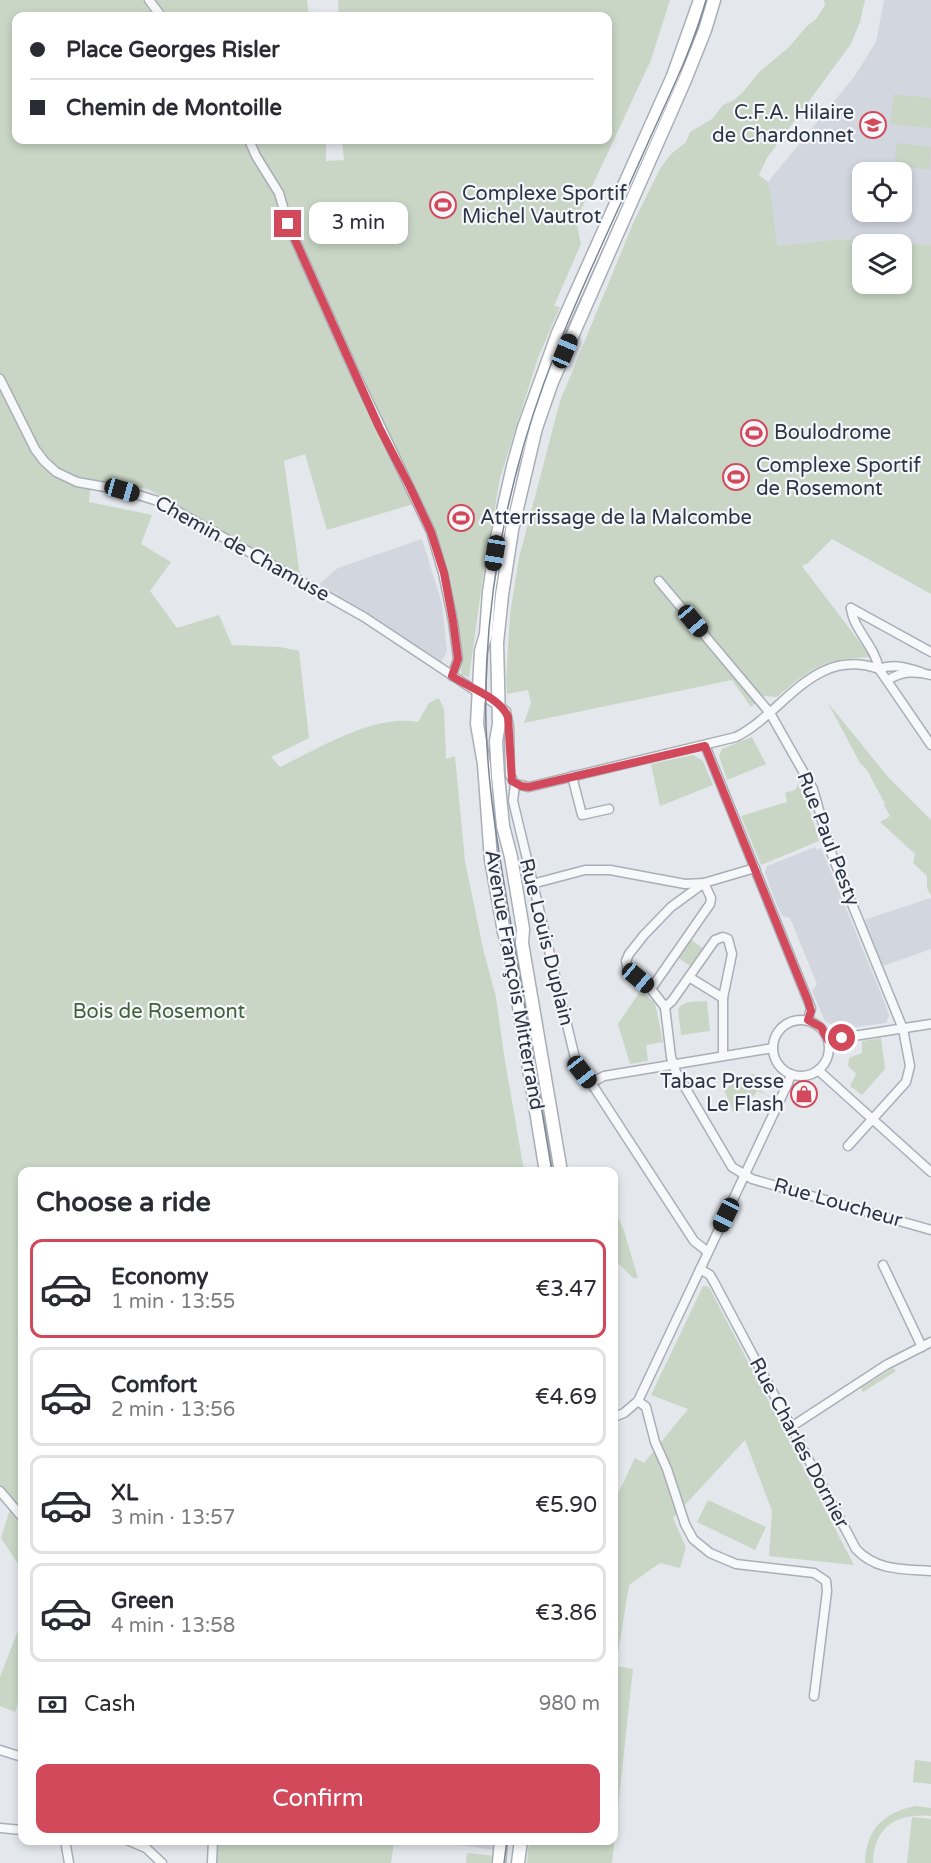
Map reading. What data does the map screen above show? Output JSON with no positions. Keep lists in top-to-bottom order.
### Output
{
  "streets": {
    "main road": ["Avenue François Mitterrand"],
    "street": [
      "Chemin de Chamuse",
      "Rue Paul Pesty",
      "Rue Louis Duplain",
      "Rue Loucheur",
      "Rue Charles Dornier"
    ]
  },
  "crossings": [
    ["Chemin de Chamuse", "Rue Louis Duplain"],
    ["Chemin de Chamuse", "Avenue François Mitterrand"],
    ["Rue Louis Duplain", "Avenue François Mitterrand"]
  ],
  "parks": ["Bois de Rosemont"],
  "places": {
    "school or university": ["C.F.A. Hilaire de Chardonnet"],
    "sports": [
      "Complexe Sportif Michel Vautrot",
      "Boulodrome",
      "Complexe Sportif de Rosemont",
      "Atterrissage de la Malcombe"
    ],
    "shop": ["Tabac Presse Le Flash"]
  },
  "page": {
    "banner": ["Place Georges Risler", "Chemin de Montoille"],
    "bubble": "3 min",
    "heading": "Choose a ride",
    "list": [
      {
        "name": "Economy",
        "note": "1 min · 13:55",
        "value": "€3.47"
      },
      {
        "name": "Comfort",
        "note": "2 min · 13:56",
        "value": "€4.69"
      },
      {
        "name": "XL",
        "note": "3 min · 13:57",
        "value": "€5.90"
      },
      {
        "name": "Green",
        "note": "4 min · 13:58",
        "value": "€3.86"
      }
    ],
    "pay": ["Cash", "980 m"],
    "buttons": "Confirm"
  }
}
